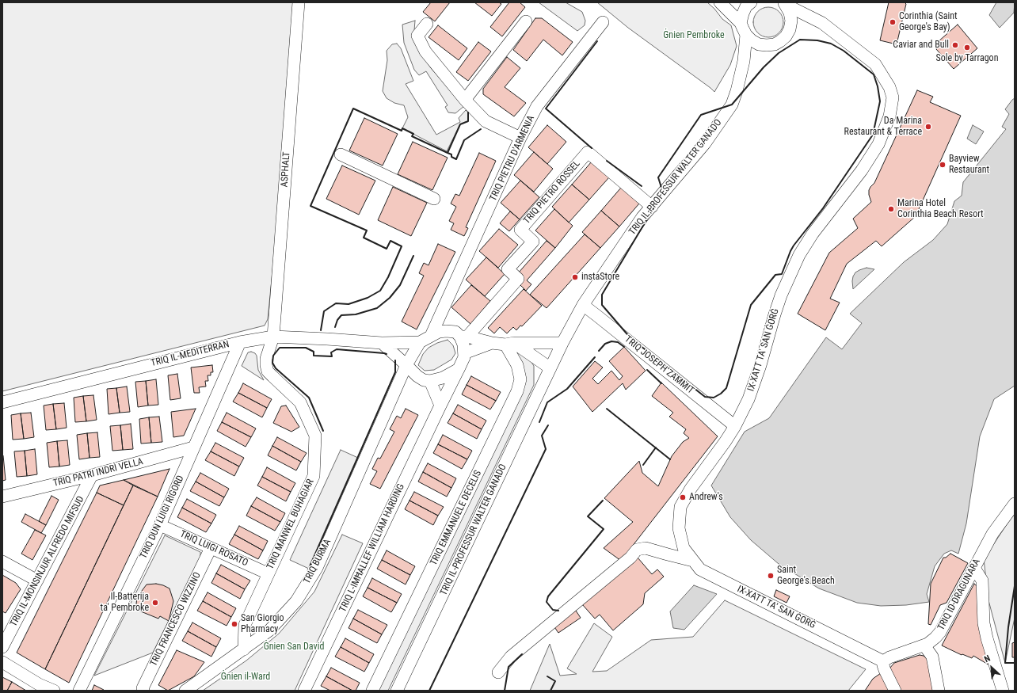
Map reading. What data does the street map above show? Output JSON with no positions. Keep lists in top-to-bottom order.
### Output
{
  "streets": {
    "street": [
      "TRIQ PIETRU D'ARMENIA",
      "ASPHALT",
      "TRIQ IL-PROFESSUR WALTER GANADO",
      "TRIQ PIETRO ROSSEL",
      "IX-XATT TA' SAN ĠORĠ",
      "TRIQ IL-MEDITERRAN",
      "TRIQ JOSEPH ZAMMIT",
      "TRIQ PATRI INDRÌ VELLA",
      "TRIQ DUN LUIGI RIGORD",
      "TRIQ EMMANUELE DECELIS",
      "TRIQ MANWEL BUHAGIAR",
      "TRIQ L-IMĦALLEF WILLIAM HARDING",
      "TRIQ LUIGI ROSATO",
      "TRIQ IL-MONSINJUR ALFREDO MIFSUD",
      "TRIQ BURMA",
      "TRIQ ID-DRAGUNARA",
      "TRIQ FRANCESCO WIZZINO"
    ]
  },
  "crossings": [
    ["TRIQ PIETRU D'ARMENIA", "TRIQ PIETRO ROSSEL"],
    ["TRIQ PIETRU D'ARMENIA", "TRIQ IL-MEDITERRAN"],
    ["TRIQ PIETRU D'ARMENIA", "TRIQ L-IMĦALLEF WILLIAM HARDING"],
    ["TRIQ PIETRU D'ARMENIA", "TRIQ BURMA"],
    ["ASPHALT", "TRIQ IL-MEDITERRAN"],
    ["ASPHALT", "TRIQ MANWEL BUHAGIAR"],
    ["TRIQ IL-PROFESSUR WALTER GANADO", "TRIQ PIETRO ROSSEL"],
    ["TRIQ IL-PROFESSUR WALTER GANADO", "TRIQ JOSEPH ZAMMIT"],
    ["TRIQ PIETRO ROSSEL", "TRIQ IL-MEDITERRAN"],
    ["TRIQ PIETRO ROSSEL", "TRIQ L-IMĦALLEF WILLIAM HARDING"],
    ["TRIQ PIETRO ROSSEL", "TRIQ BURMA"],
    ["IX-XATT TA' SAN ĠORĠ", "TRIQ JOSEPH ZAMMIT"],
    ["IX-XATT TA' SAN ĠORĠ", "TRIQ ID-DRAGUNARA"],
    ["TRIQ IL-MEDITERRAN", "TRIQ DUN LUIGI RIGORD"],
    ["TRIQ IL-MEDITERRAN", "TRIQ MANWEL BUHAGIAR"],
    ["TRIQ IL-MEDITERRAN", "TRIQ L-IMĦALLEF WILLIAM HARDING"],
    ["TRIQ IL-MEDITERRAN", "TRIQ BURMA"],
    ["TRIQ PATRI INDRÌ VELLA", "TRIQ DUN LUIGI RIGORD"],
    ["TRIQ PATRI INDRÌ VELLA", "TRIQ IL-MONSINJUR ALFREDO MIFSUD"],
    ["TRIQ DUN LUIGI RIGORD", "TRIQ LUIGI ROSATO"],
    ["TRIQ MANWEL BUHAGIAR", "TRIQ LUIGI ROSATO"],
    ["TRIQ MANWEL BUHAGIAR", "TRIQ BURMA"],
    ["TRIQ L-IMĦALLEF WILLIAM HARDING", "TRIQ BURMA"],
    ["TRIQ LUIGI ROSATO", "TRIQ FRANCESCO WIZZINO"]
  ],
  "parks": ["Ġnien Pembroke", "Ġnien San David", "Ġnien il-Ward"],
  "places": [
    "Corinthia (Saint George's Bay)",
    "Caviar and Bull",
    "Sole by Tarragon",
    "Da Marina Restaurant & Terrace",
    "Bayview Restaurant",
    "Marina Hotel Corinthia Beach Resort",
    "instaStore",
    "Andrew's",
    "Saint George's Beach",
    "Il-Batterija ta' Pembroke",
    "San Giorgio Pharmacy"
  ],
  "north": "top left"
}
